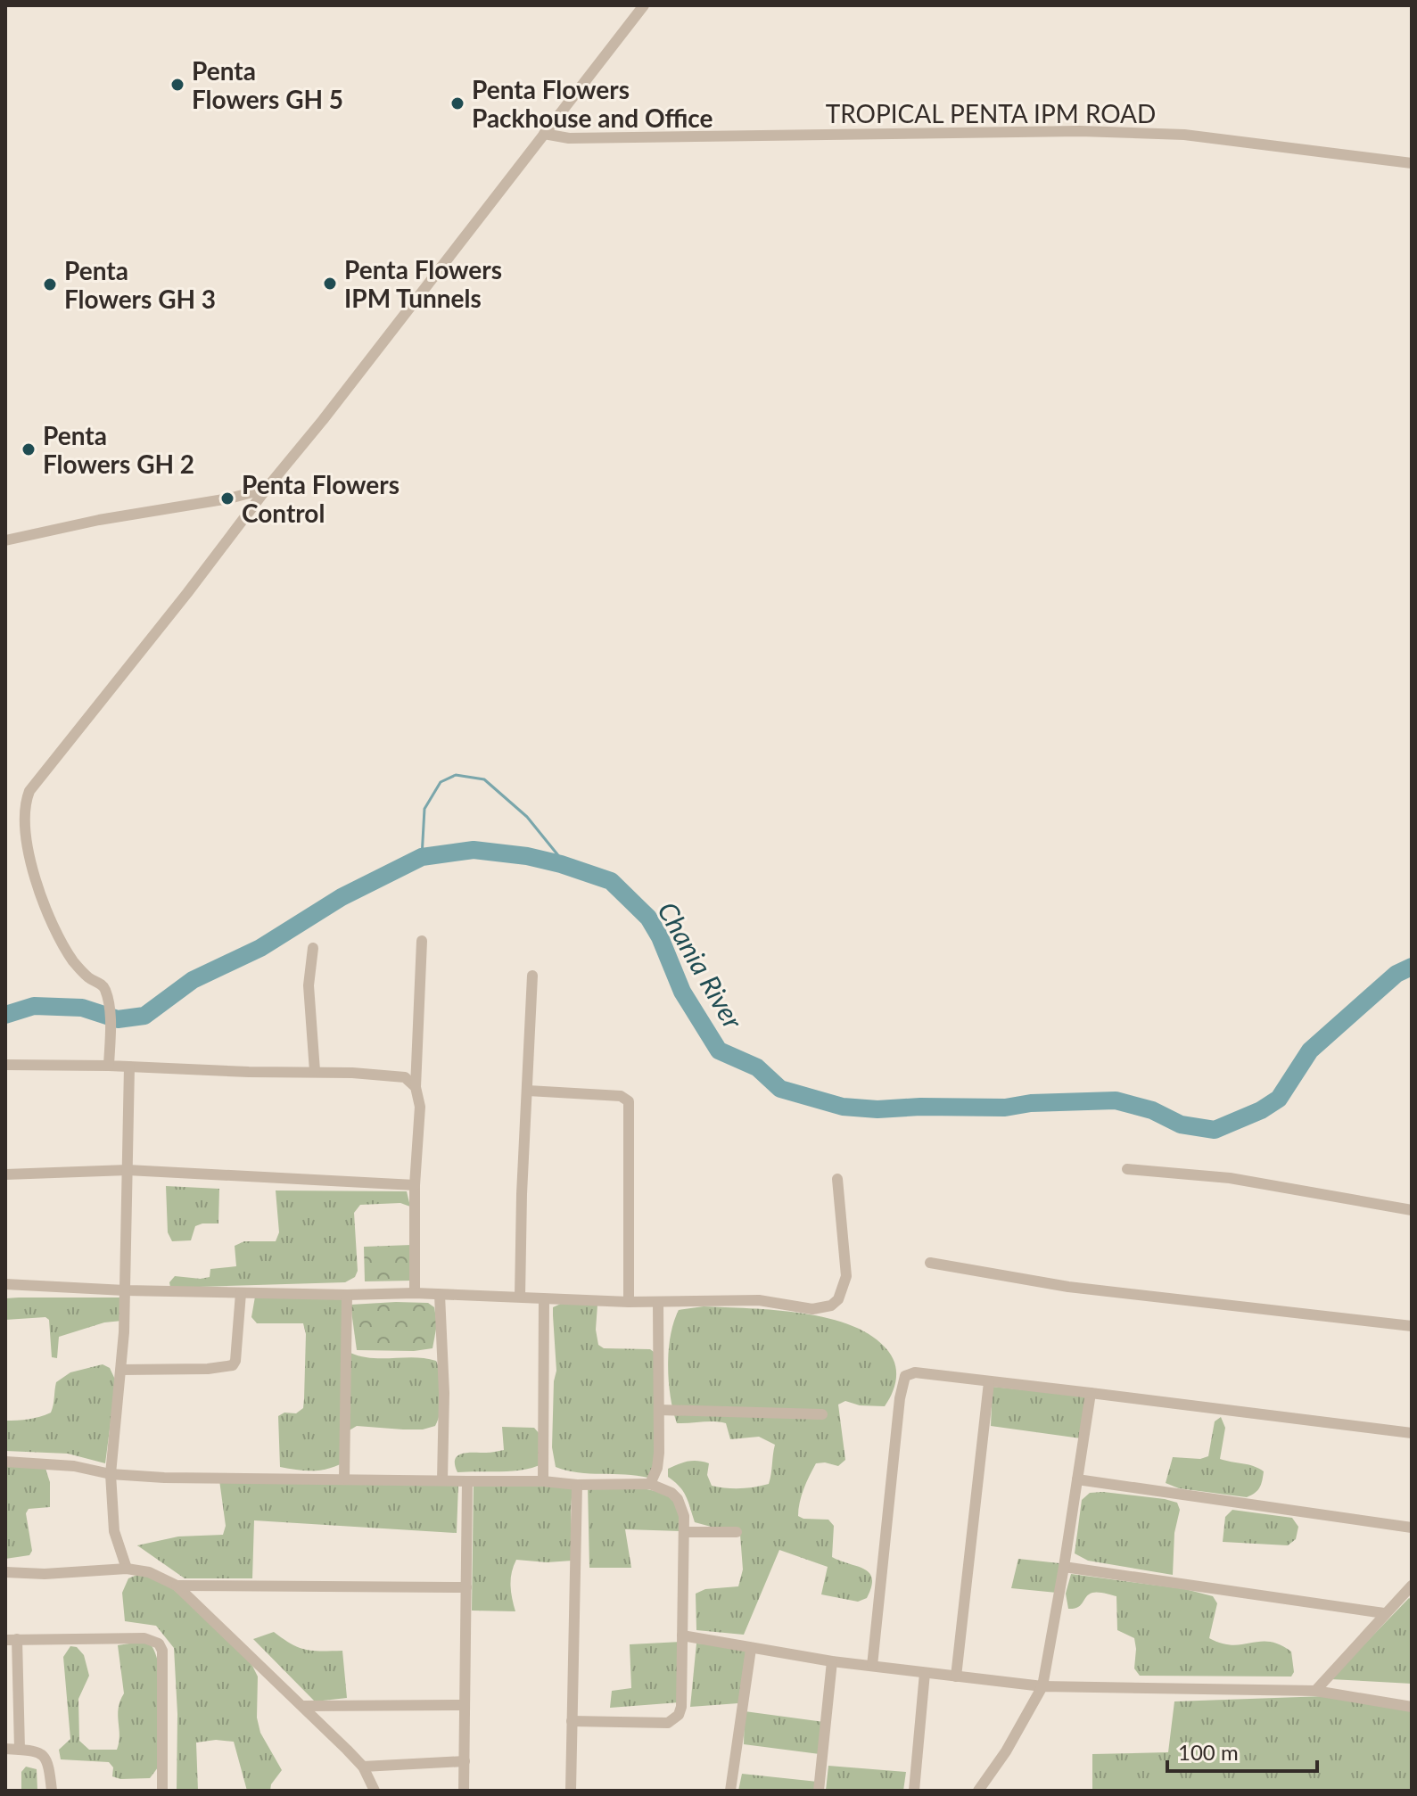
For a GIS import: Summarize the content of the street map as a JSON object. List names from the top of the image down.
{
  "streets": {
    "street": ["TROPICAL PENTA IPM ROAD"]
  },
  "water": ["Chania River"],
  "places": [
    "Penta Flowers GH 5",
    "Penta Flowers Packhouse and Office",
    "Penta Flowers IPM Tunnels",
    "Penta Flowers GH 3",
    "Penta Flowers GH 2",
    "Penta Flowers Control"
  ],
  "scale_bar": "100 m"
}
